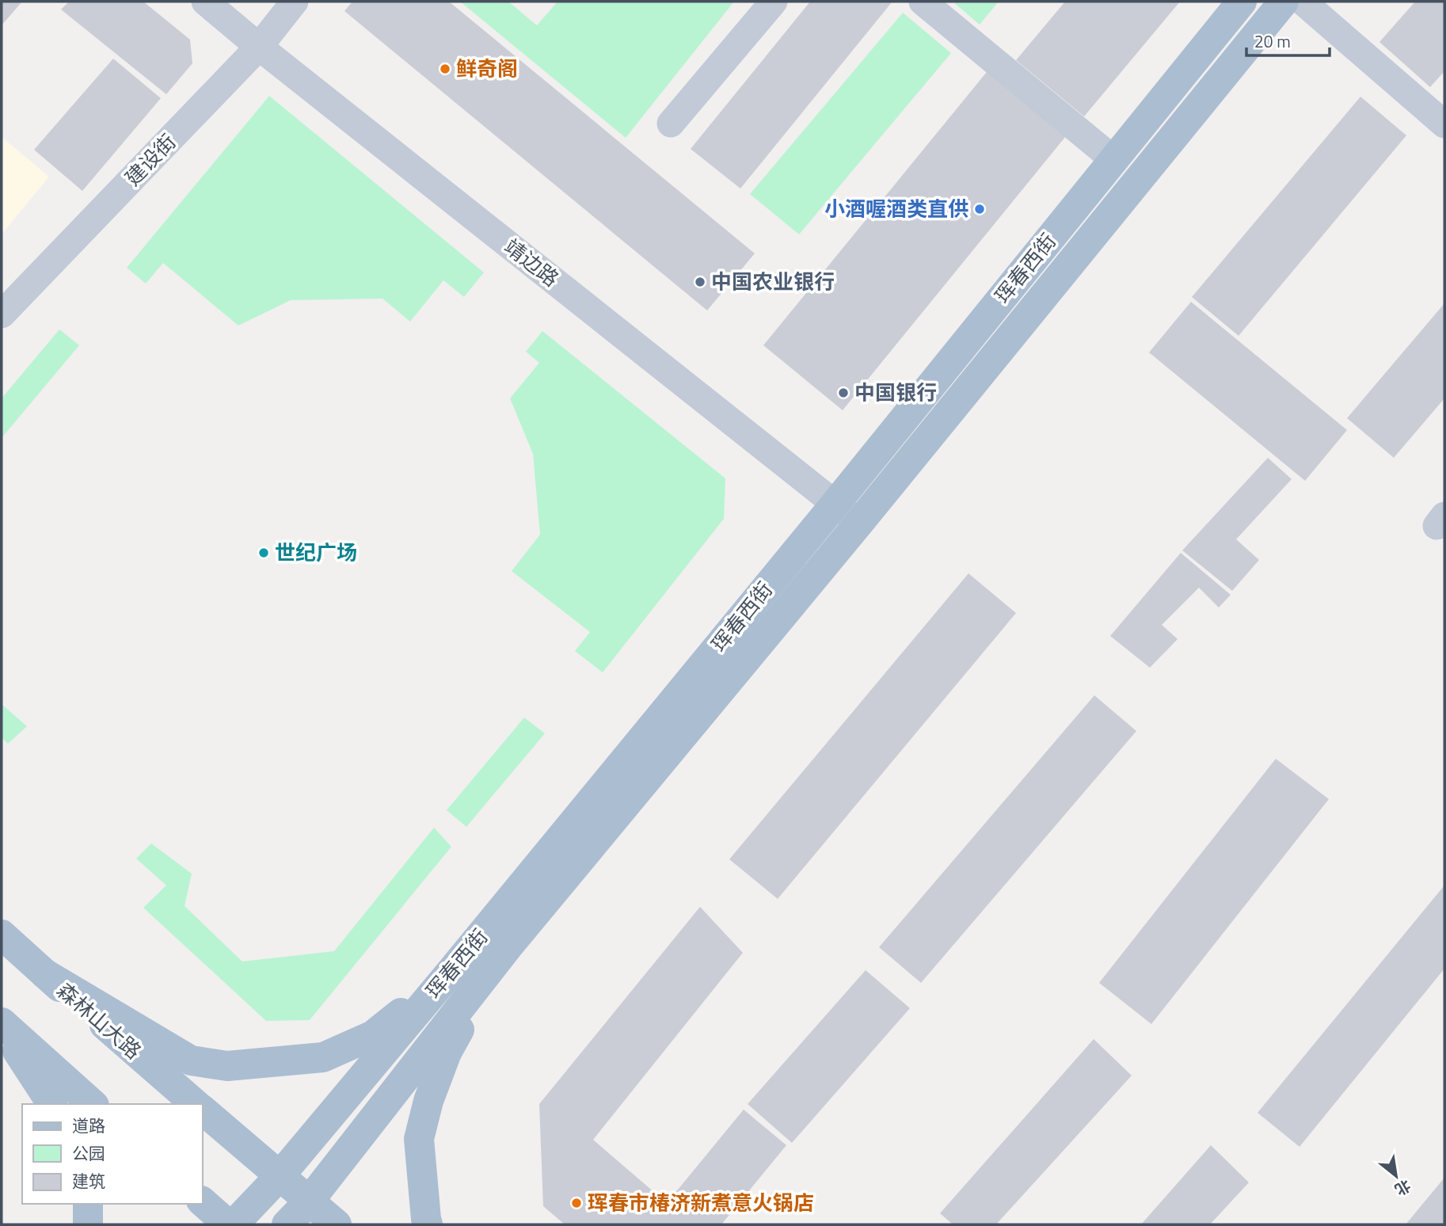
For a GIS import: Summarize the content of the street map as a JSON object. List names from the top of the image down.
{
  "streets": {
    "main road": ["珲春西街", "森林山大路"],
    "street": ["建设街", "靖边路"]
  },
  "crossings": [
    ["建设街", "靖边路"],
    ["靖边路", "珲春西街"]
  ],
  "places": [
    "鲜奇阁",
    "小酒喔酒类直供",
    "中国农业银行",
    "中国银行",
    "世纪广场",
    "珲春市椿济新煮意火锅店"
  ],
  "legend": ["道路", "公园", "建筑"],
  "scale_bar": "20 m",
  "north": "bottom right"
}
